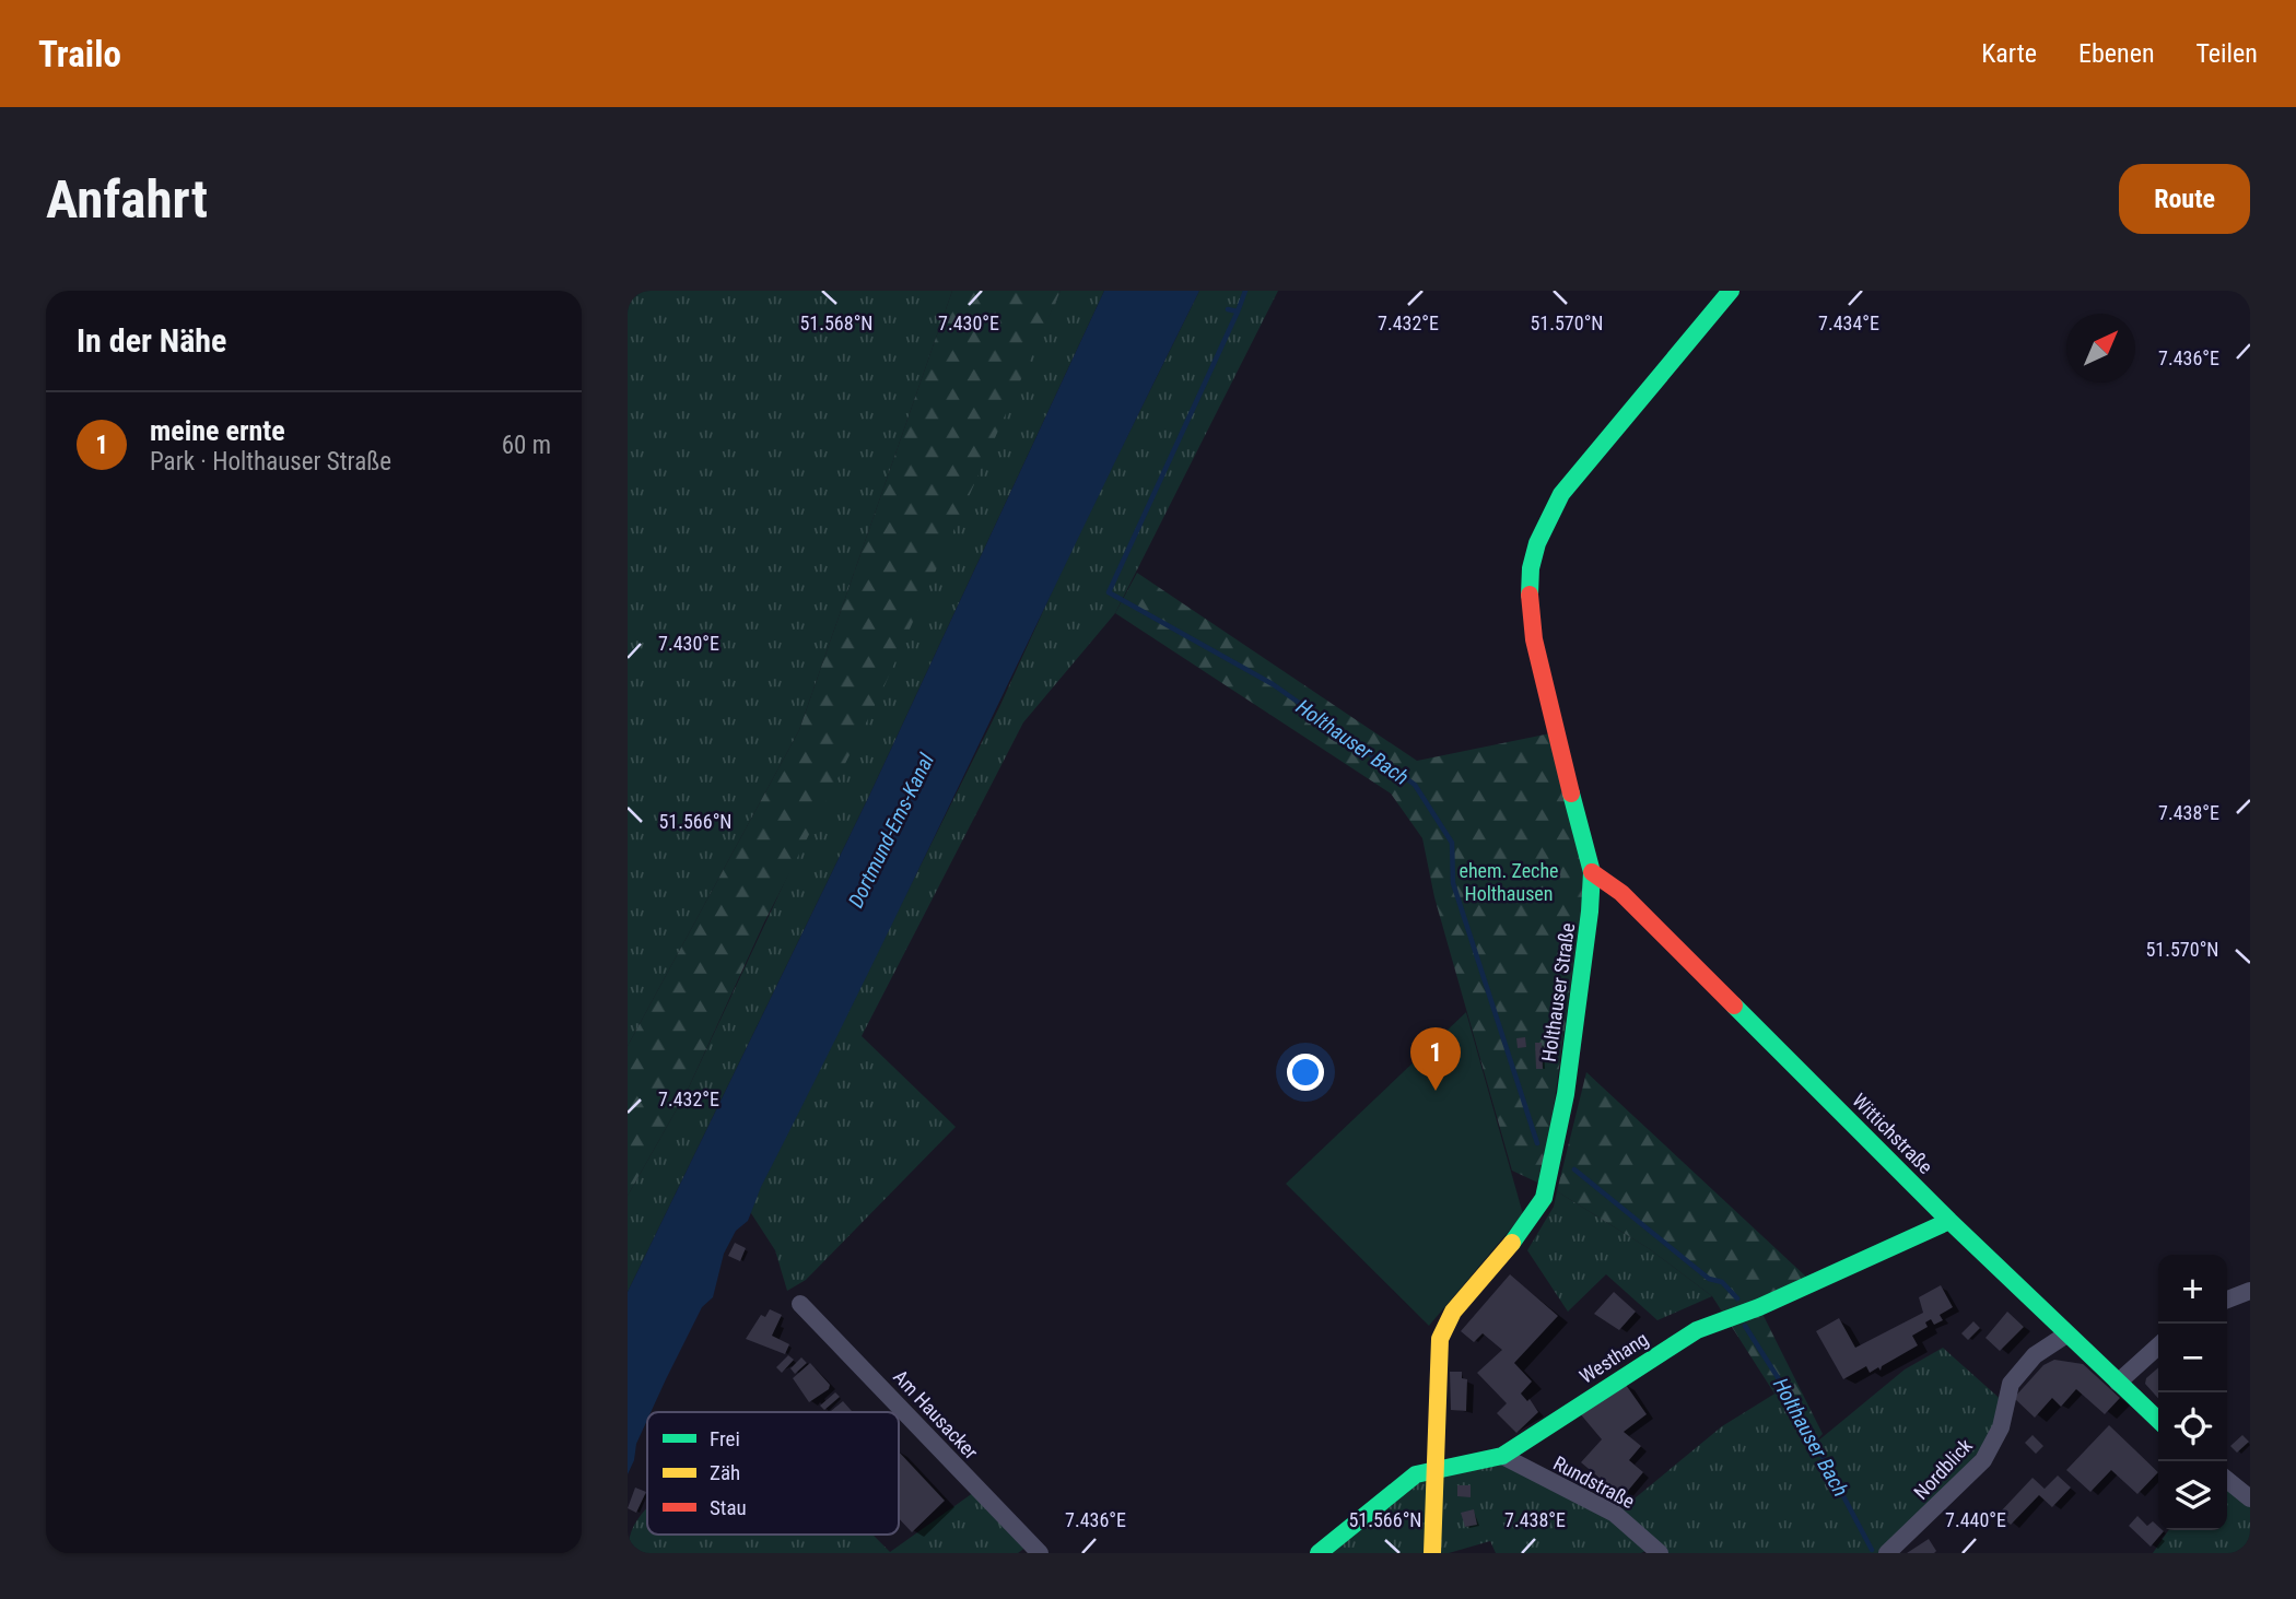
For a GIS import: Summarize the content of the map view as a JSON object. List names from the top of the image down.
{
  "streets": {
    "street": [
      "Holthauser Straße",
      "Wittichstraße",
      "Westhang",
      "Am Hausacker",
      "Nordblick",
      "Rundstraße"
    ]
  },
  "crossings": [
    ["Holthauser Straße", "Wittichstraße"],
    ["Holthauser Straße", "Westhang"],
    ["Wittichstraße", "Westhang"],
    ["Wittichstraße", "Nordblick"],
    ["Westhang", "Rundstraße"]
  ],
  "water": ["Holthauser Bach", "Dortmund-Ems-Kanal"],
  "parks": ["ehem. Zeche Holthausen"],
  "legend": ["Frei", "Zäh", "Stau"],
  "north": "top right",
  "page": {
    "header": "Trailo",
    "nav": ["Karte", "Ebenen", "Teilen"],
    "buttons": "Route",
    "title": "Anfahrt",
    "heading": "In der Nähe",
    "list": [
      {
        "mark": "1",
        "name": "meine ernte",
        "note": "Park · Holthauser Straße",
        "value": "60 m"
      }
    ],
    "pins": "1",
    "map_buttons": ["+", "−"]
  },
  "coordinates": [
    "51.568°N",
    "51.570°N",
    "7.430°E",
    "7.432°E",
    "7.434°E",
    "7.436°E",
    "7.438°E",
    "51.566°N",
    "7.440°E"
  ]
}
